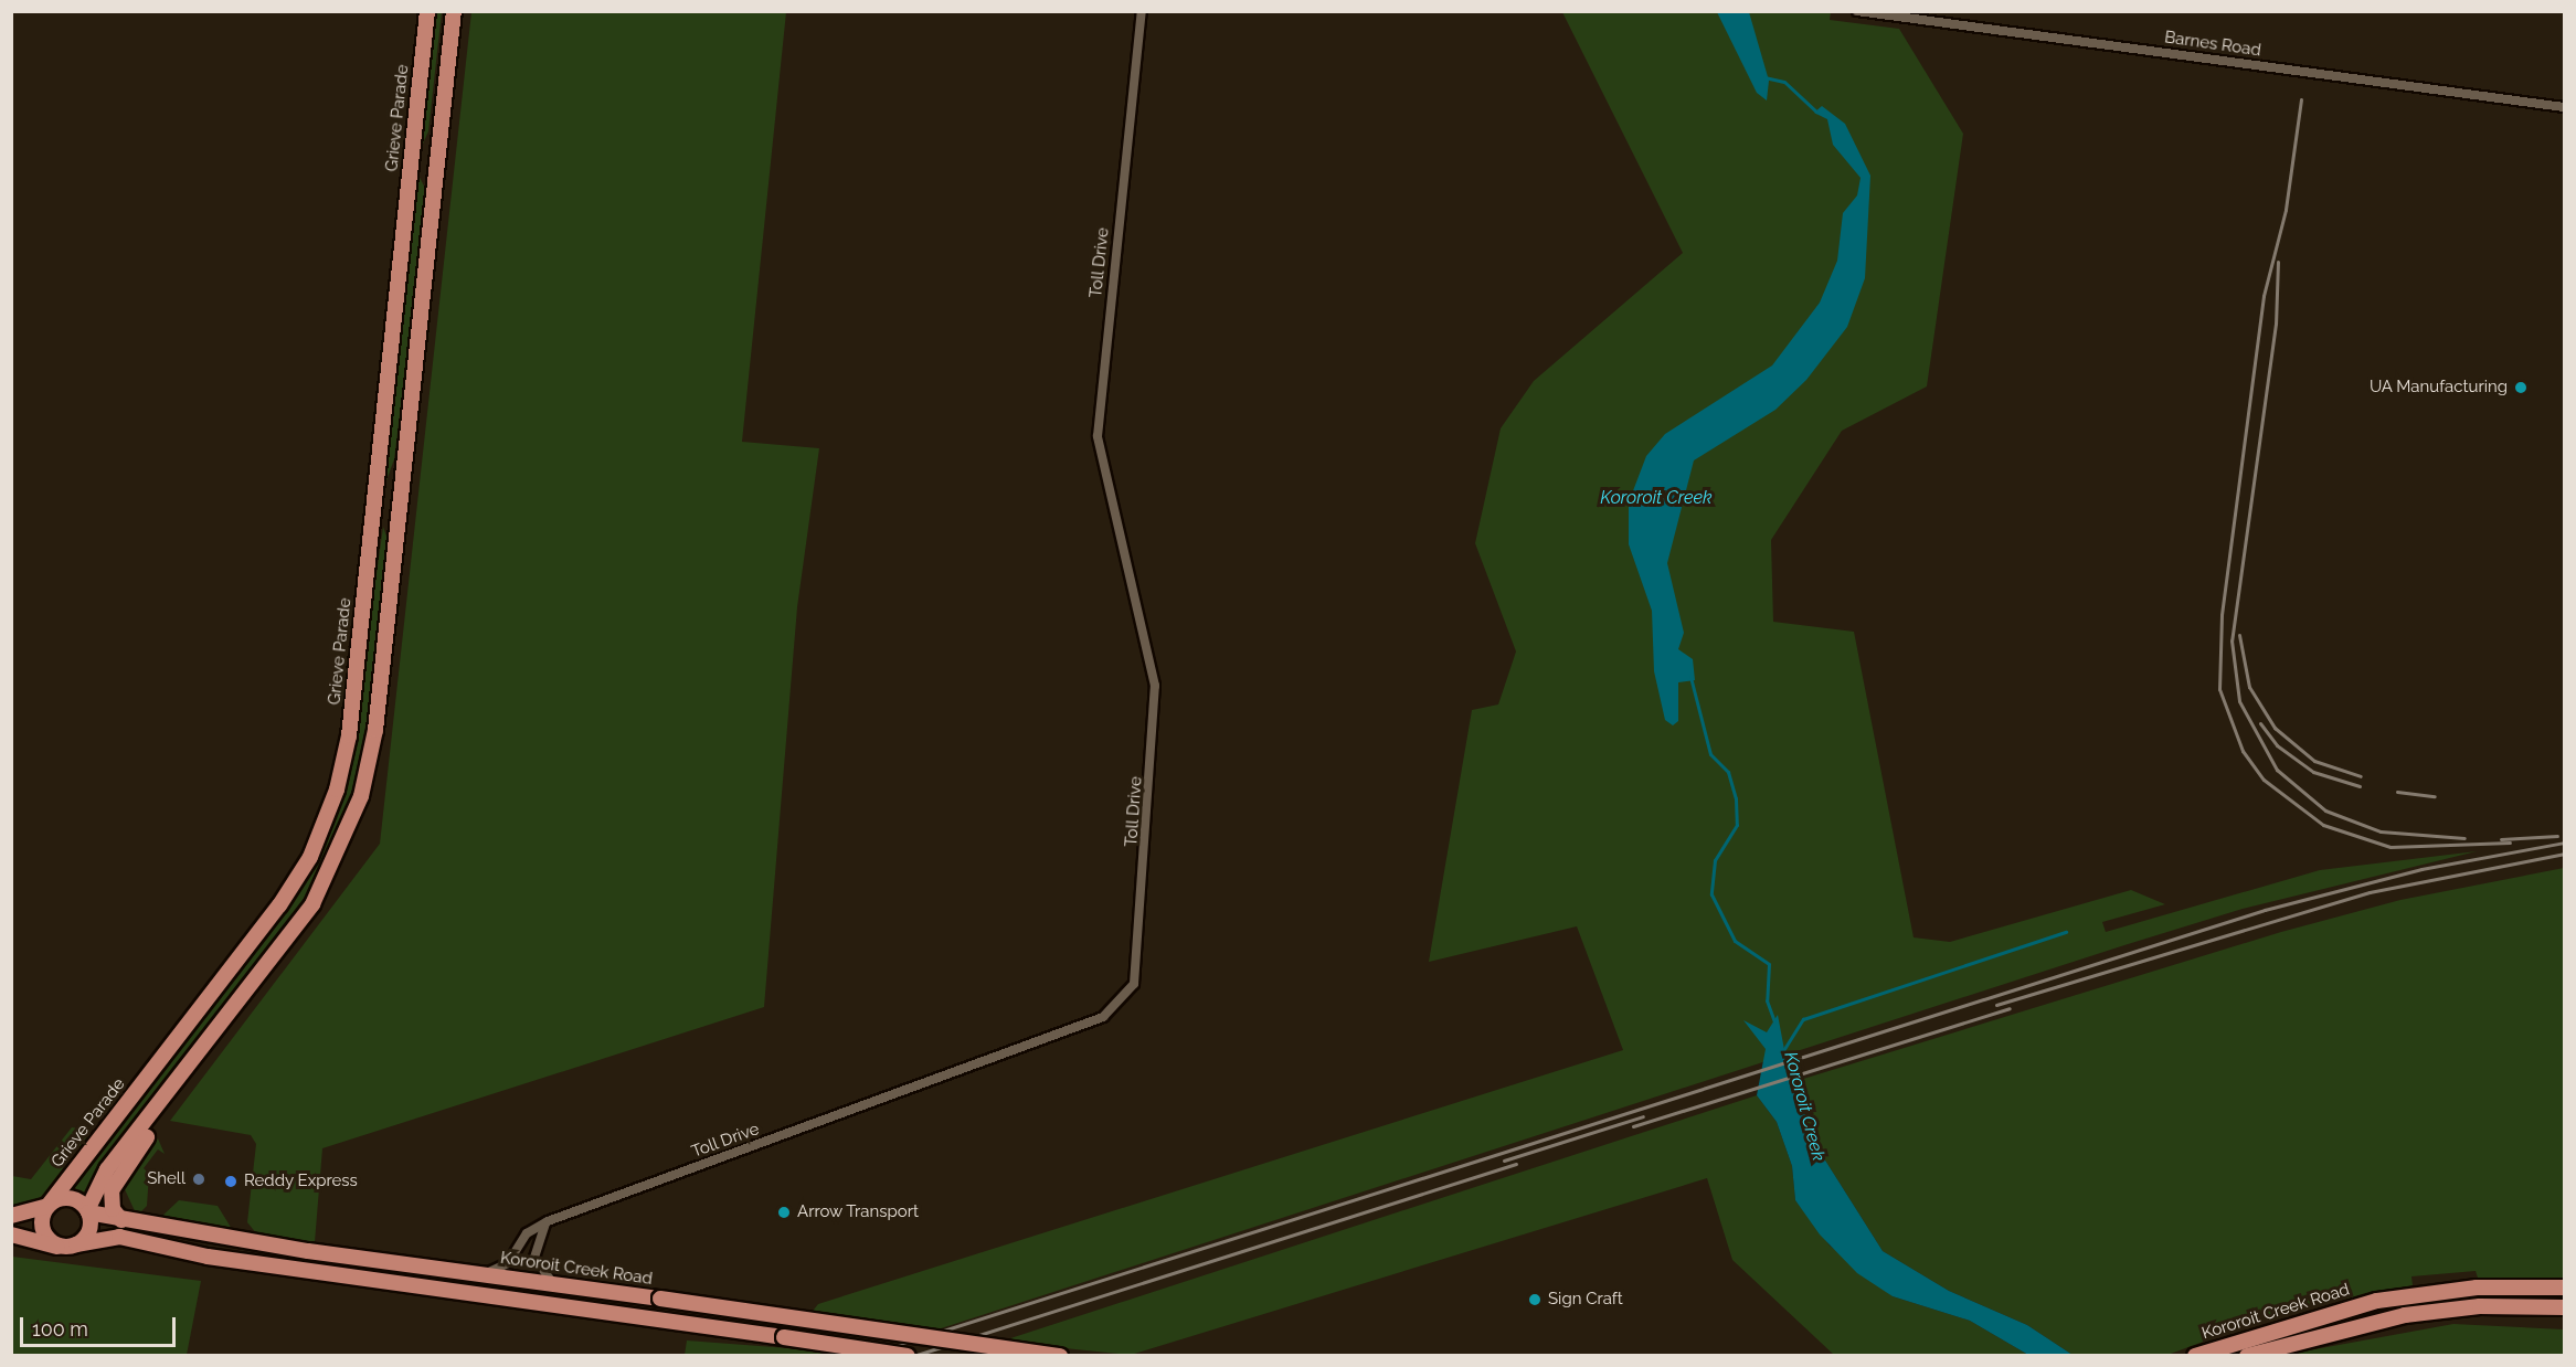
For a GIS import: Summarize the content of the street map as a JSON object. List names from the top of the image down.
{
  "streets": {
    "main road": ["Grieve Parade", "Kororoit Creek Road"],
    "street": ["Barnes Road", "Toll Drive"]
  },
  "crossings": [
    ["Grieve Parade", "Kororoit Creek Road"],
    ["Toll Drive", "Kororoit Creek Road"]
  ],
  "water": ["Kororoit Creek"],
  "places": [
    "UA Manufacturing",
    "Shell",
    "Reddy Express",
    "Arrow Transport",
    "Sign Craft"
  ],
  "scale_bar": "100 m"
}
